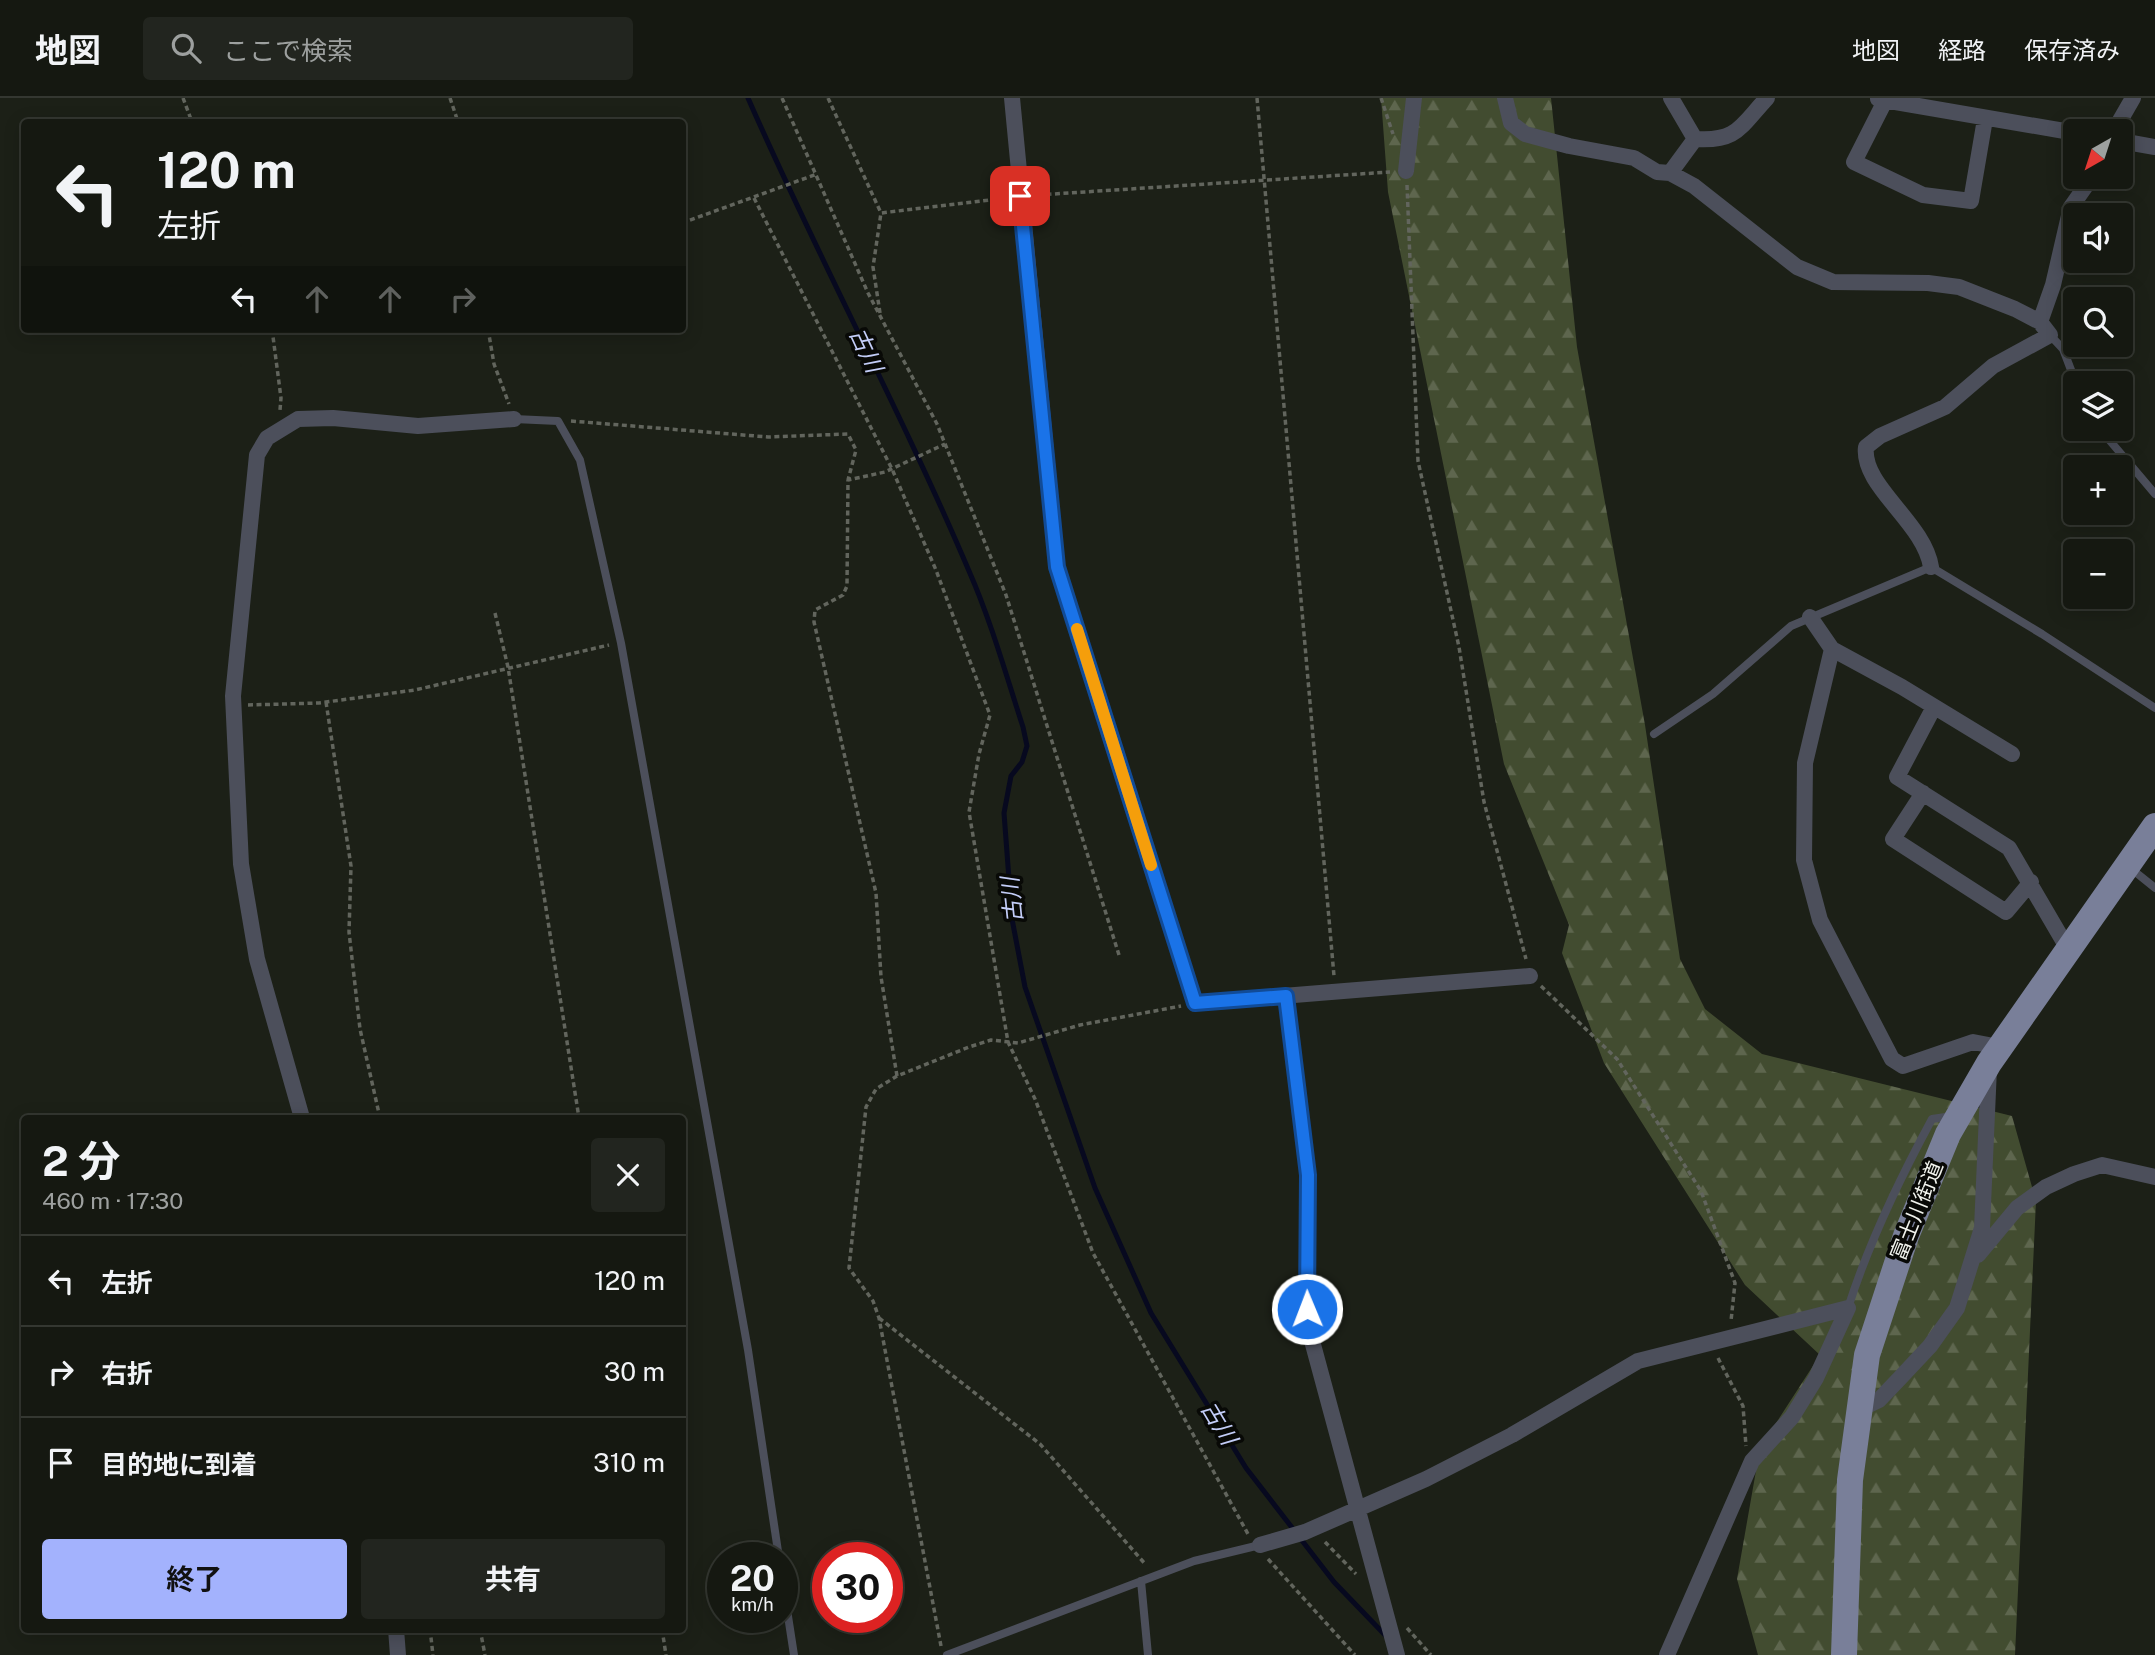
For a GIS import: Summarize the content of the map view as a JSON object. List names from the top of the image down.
{
  "streets": {
    "main road": ["富士川街道"]
  },
  "water": ["古川"],
  "north": "bottom left",
  "page": {
    "header": "地図",
    "search": "ここで検索",
    "nav": ["地図", "経路", "保存済み"],
    "map_buttons": ["+", "−"],
    "turn": ["120 m", "左折"],
    "heading": ["2 分", "460 m · 17:30"],
    "list": [
      {
        "name": "左折",
        "value": "120 m"
      },
      {
        "name": "右折",
        "value": "30 m"
      },
      {
        "name": "目的地に到着",
        "value": "310 m"
      }
    ],
    "buttons": ["終了", "共有"],
    "speed": "20 km/h",
    "limit": "30"
  }
}
